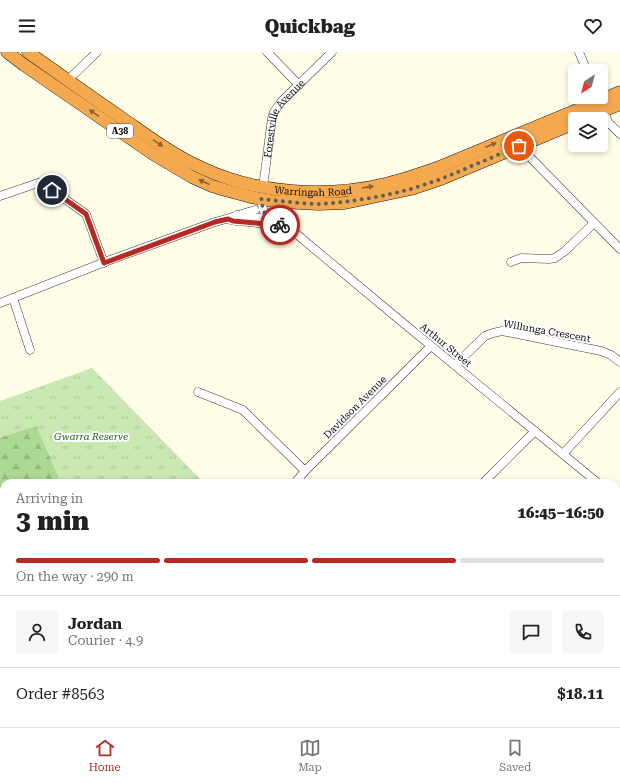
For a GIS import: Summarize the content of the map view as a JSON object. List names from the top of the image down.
{
  "streets": {
    "highway": ["A38", "Warringah Road"],
    "street": [
      "Forestville Avenue",
      "Willunga Crescent",
      "Arthur Street",
      "Davidson Avenue"
    ]
  },
  "crossings": [
    ["Forestville Avenue", "Warringah Road"],
    ["Willunga Crescent", "Arthur Street"],
    ["Arthur Street", "Davidson Avenue"]
  ],
  "parks": ["Gwarra Reserve"],
  "north": "bottom left",
  "page": {
    "header": "Quickbag",
    "heading": ["3 min", "Arriving in", "16:45–16:50"],
    "panel": [
      "Jordan",
      "Courier · 4.9",
      "Order #8563",
      "$18.11"
    ],
    "bar": "On the way · 290 m",
    "tabs": ["Home", "Map", "Saved"]
  }
}
